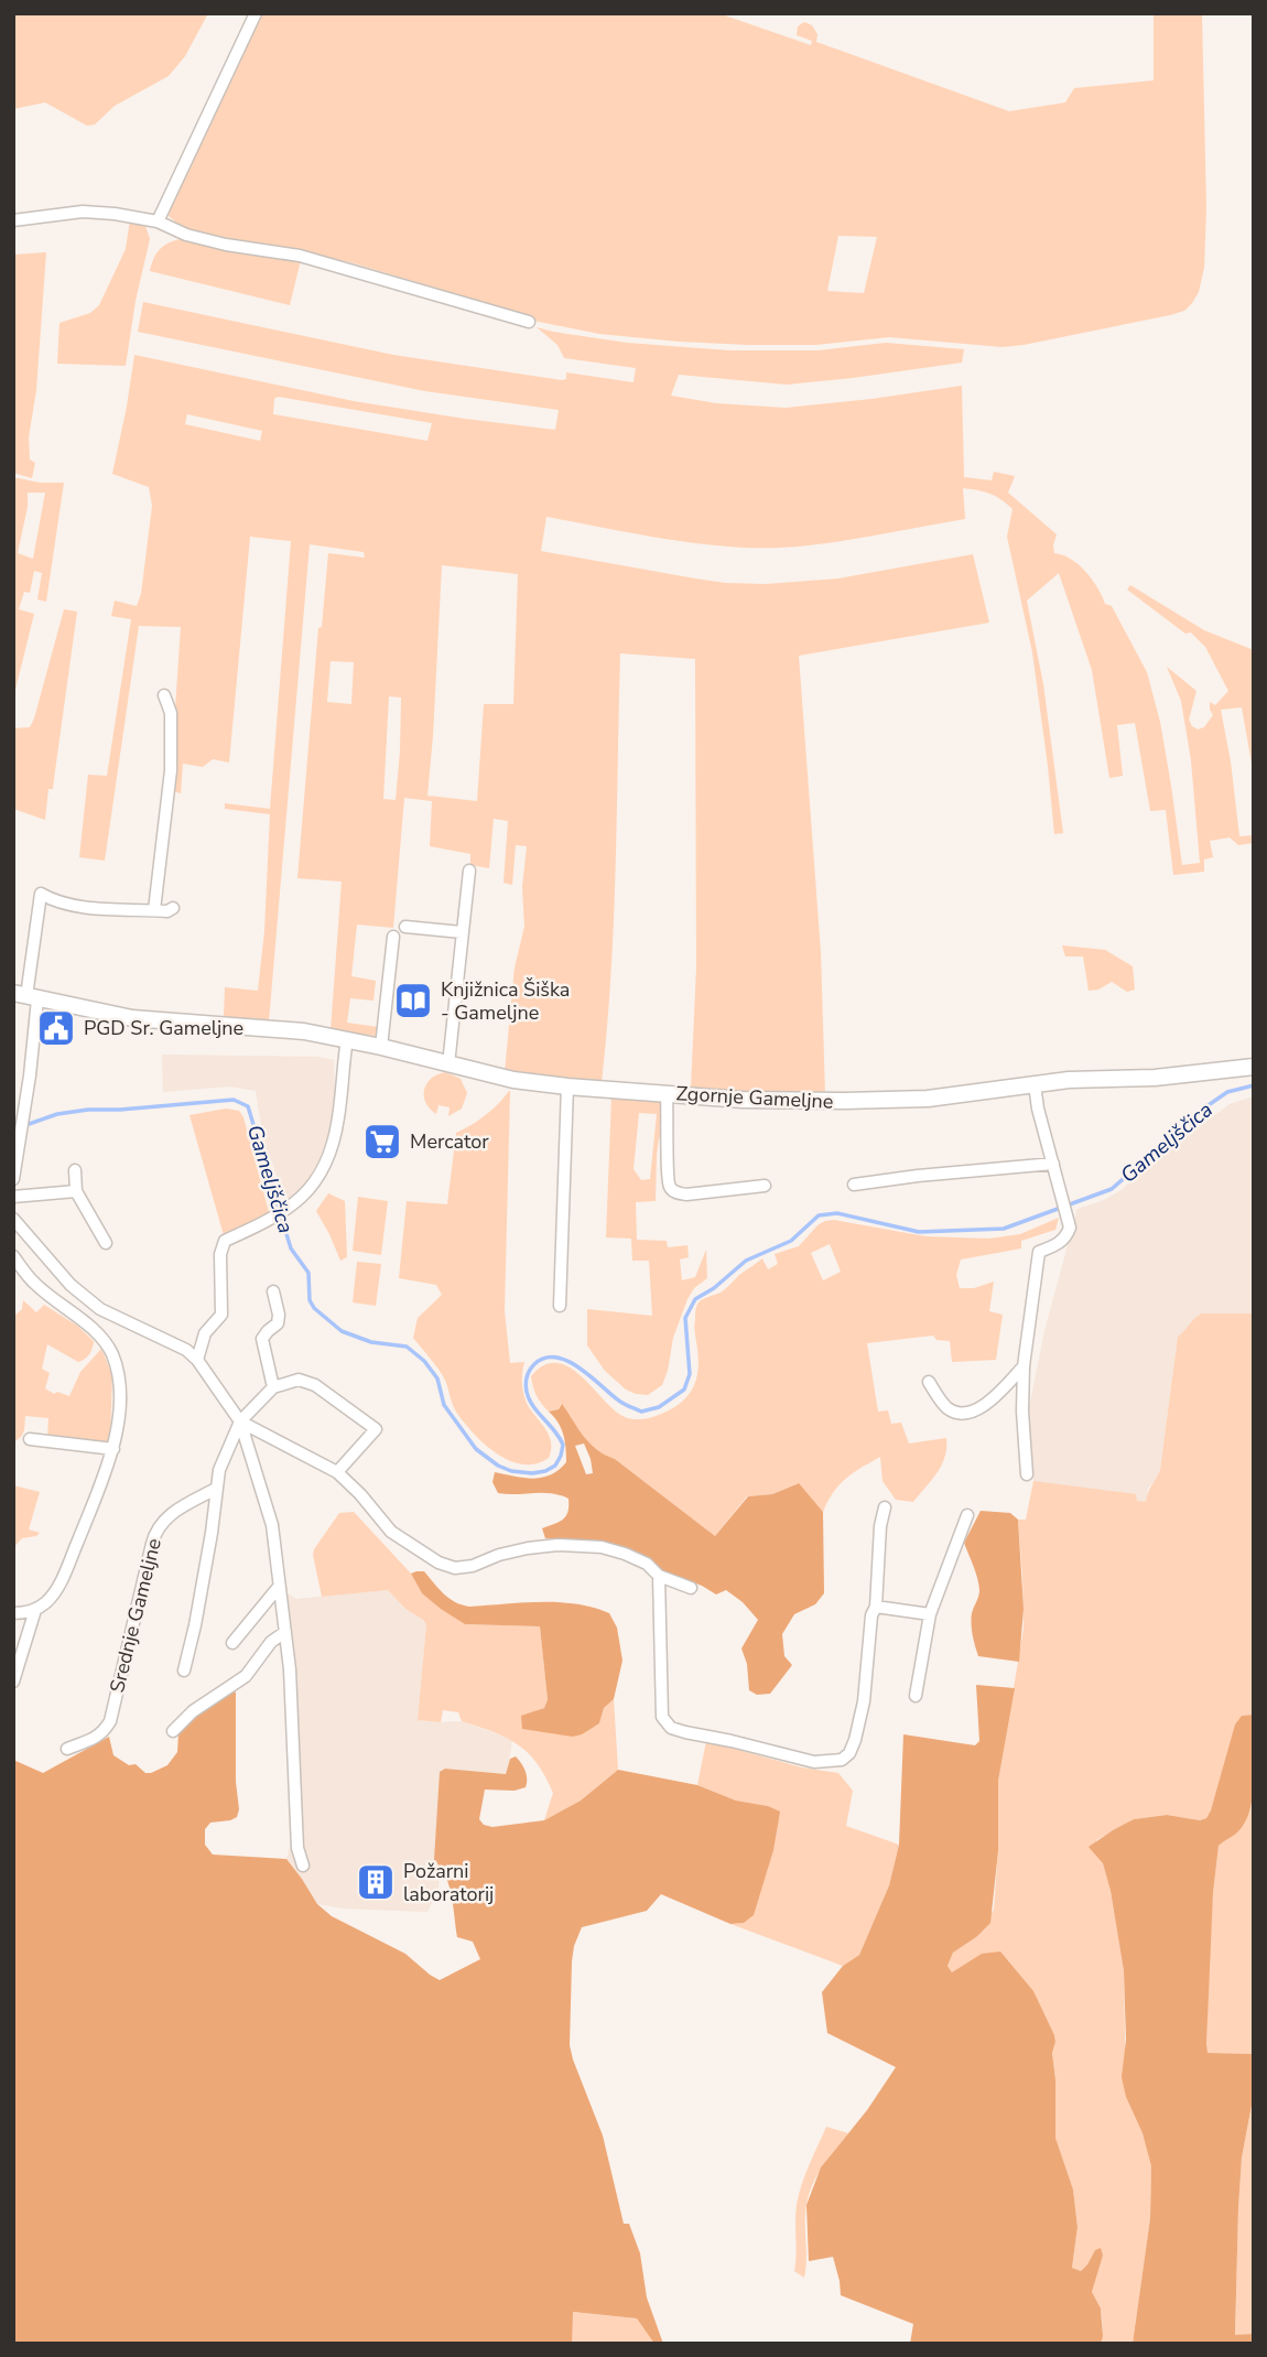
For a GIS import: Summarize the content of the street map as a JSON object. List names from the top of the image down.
{
  "streets": {
    "street": ["Zgornje Gameljne", "Srednje Gameljne"]
  },
  "water": ["Gameljščica"],
  "places": {
    "library": ["Knjižnica Šiška - Gameljne"],
    "public building": ["PGD Sr. Gameljne"],
    "supermarket": ["Mercator"],
    "building": ["Požarni laboratorij"]
  }
}
